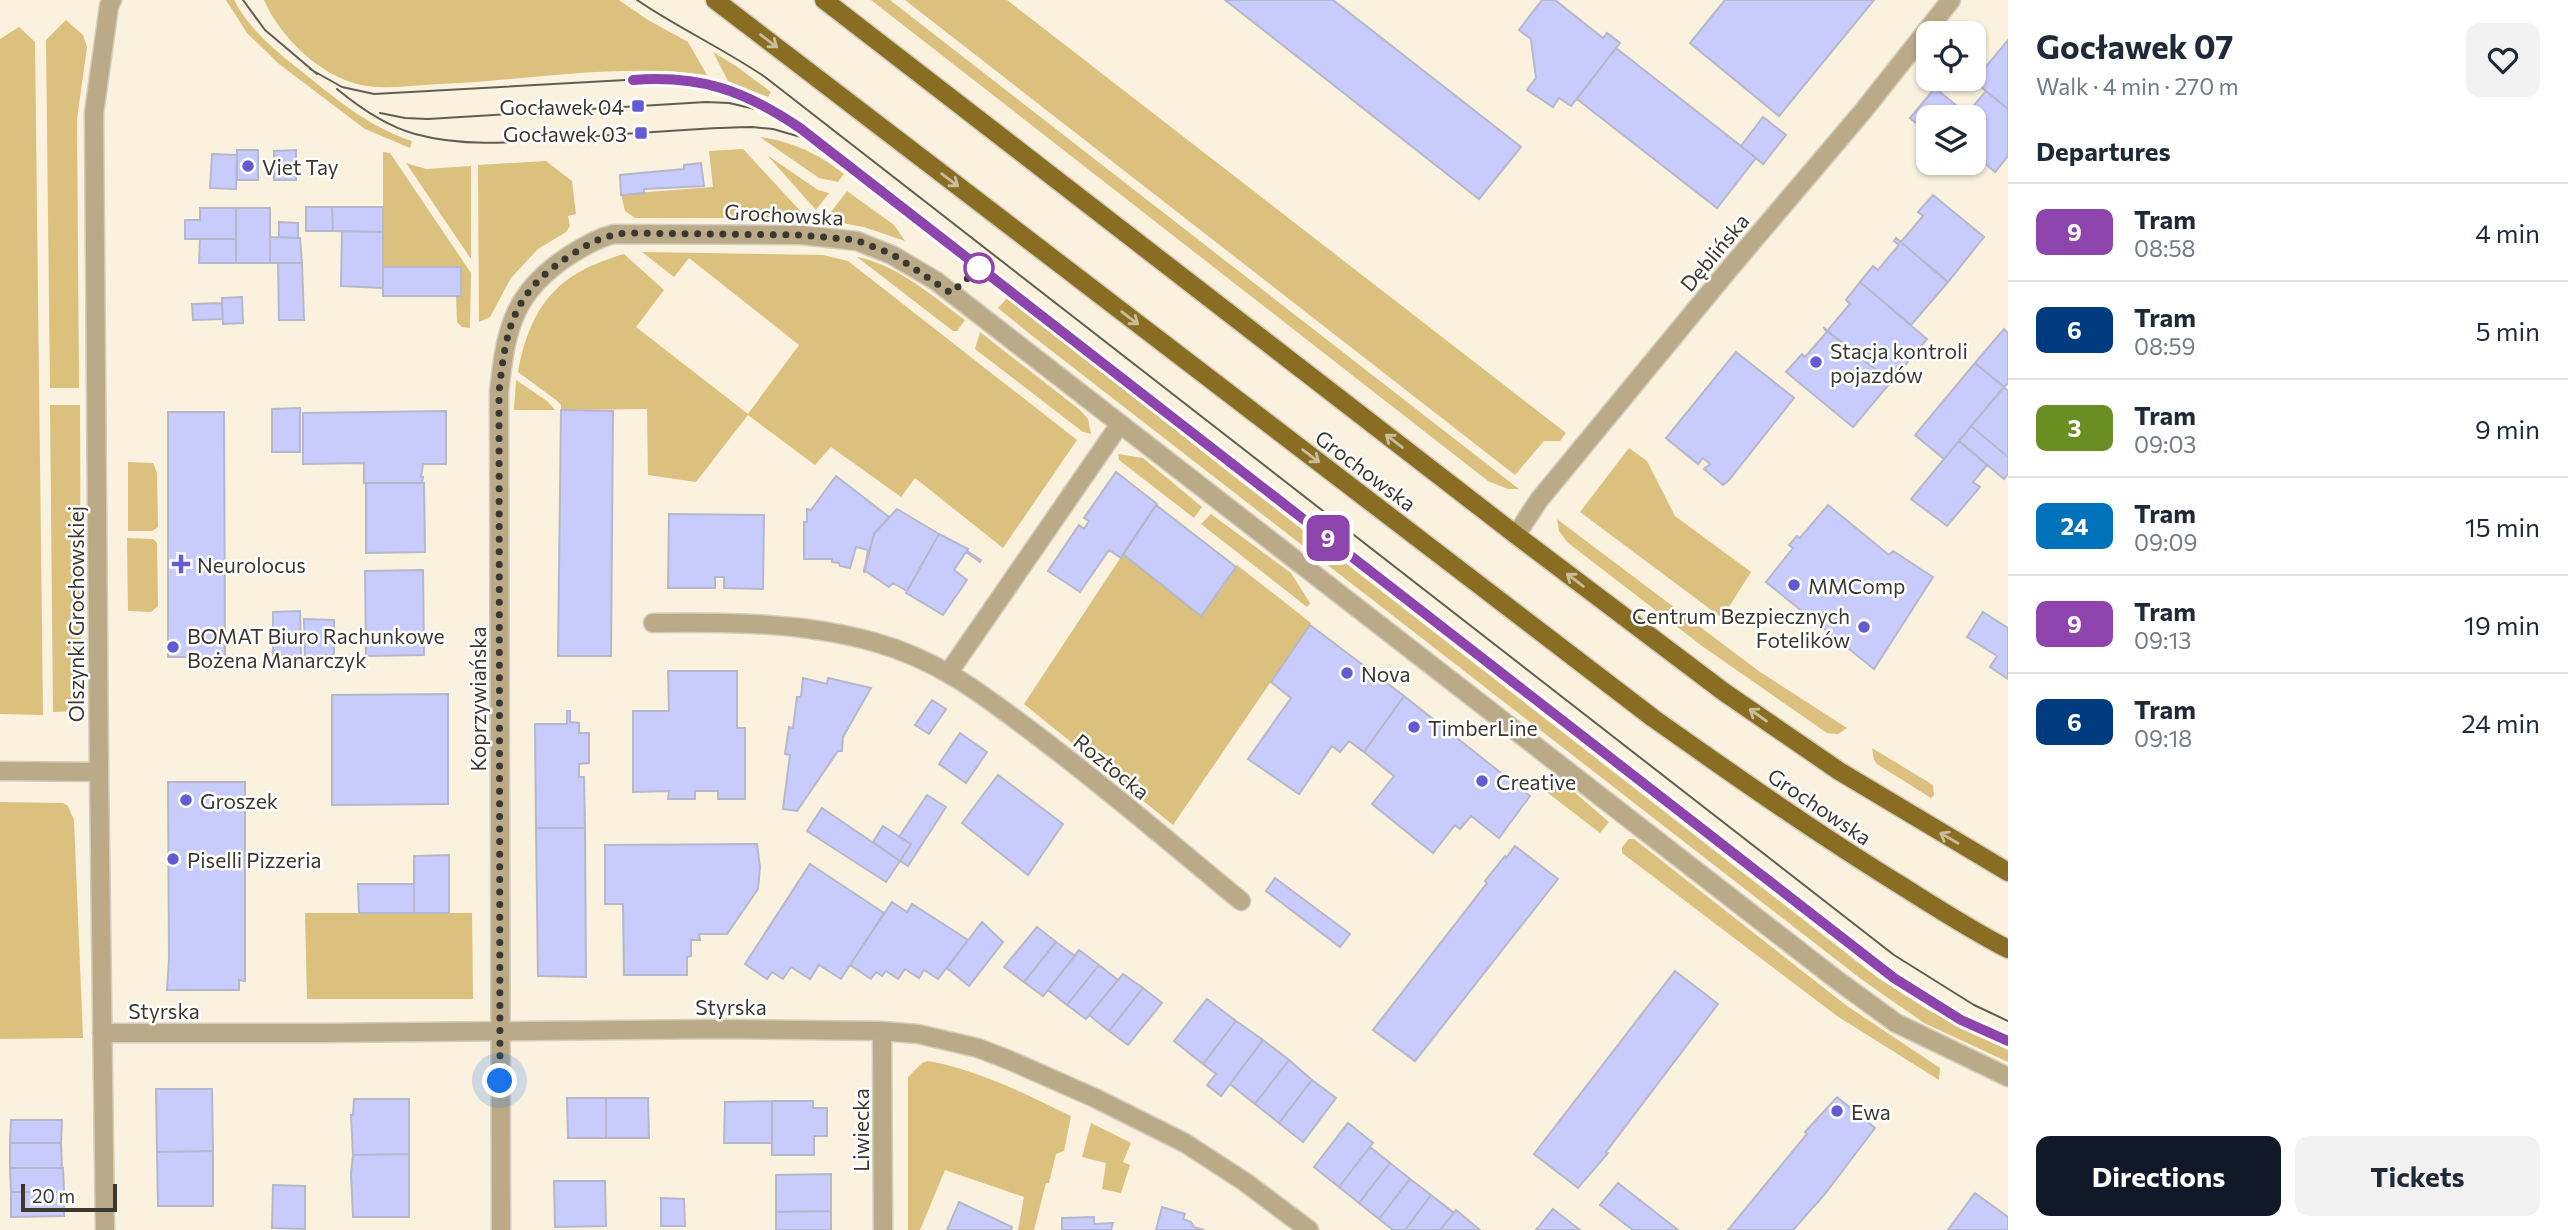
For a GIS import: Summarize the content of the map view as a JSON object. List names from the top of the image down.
{
  "streets": {
    "main road": ["Grochowska"],
    "street": [
      "Dęblińska",
      "Olszynki Grochowskiej",
      "Koprzywiańska",
      "Roztocka",
      "Styrska",
      "Liwiecka"
    ]
  },
  "crossings": [
    ["Grochowska", "Dęblińska"],
    ["Grochowska", "Koprzywiańska"],
    ["Olszynki Grochowskiej", "Styrska"],
    ["Koprzywiańska", "Styrska"],
    ["Styrska", "Liwiecka"]
  ],
  "places": {
    "transit": ["Gocławek 04", "Gocławek 03"],
    "other": [
      "Viet Tay",
      "Stacja kontroli pojazdów",
      "MMComp",
      "Centrum Bezpiecznych Fotelików",
      "BOMAT Biuro Rachunkowe Bożena Manarczyk",
      "Nova",
      "TimberLine",
      "Creative",
      "Groszek",
      "Piselli Pizzeria",
      "Ewa"
    ],
    "health": ["Neurolocus"]
  },
  "lines": ["tram line 9"],
  "scale_bar": "20 m",
  "page": {
    "on_map": "9",
    "heading": [
      ["Gocławek 07", "Walk · 4 min · 270 m"],
      "Departures"
    ],
    "list": [
      {
        "mark": "9",
        "name": "Tram",
        "note": "08:58",
        "value": "4 min"
      },
      {
        "mark": "6",
        "name": "Tram",
        "note": "08:59",
        "value": "5 min"
      },
      {
        "mark": "3",
        "name": "Tram",
        "note": "09:03",
        "value": "9 min"
      },
      {
        "mark": "24",
        "name": "Tram",
        "note": "09:09",
        "value": "15 min"
      },
      {
        "mark": "9",
        "name": "Tram",
        "note": "09:13",
        "value": "19 min"
      },
      {
        "mark": "6",
        "name": "Tram",
        "note": "09:18",
        "value": "24 min"
      }
    ],
    "buttons": ["Directions", "Tickets"],
    "scale": "20 m"
  }
}
